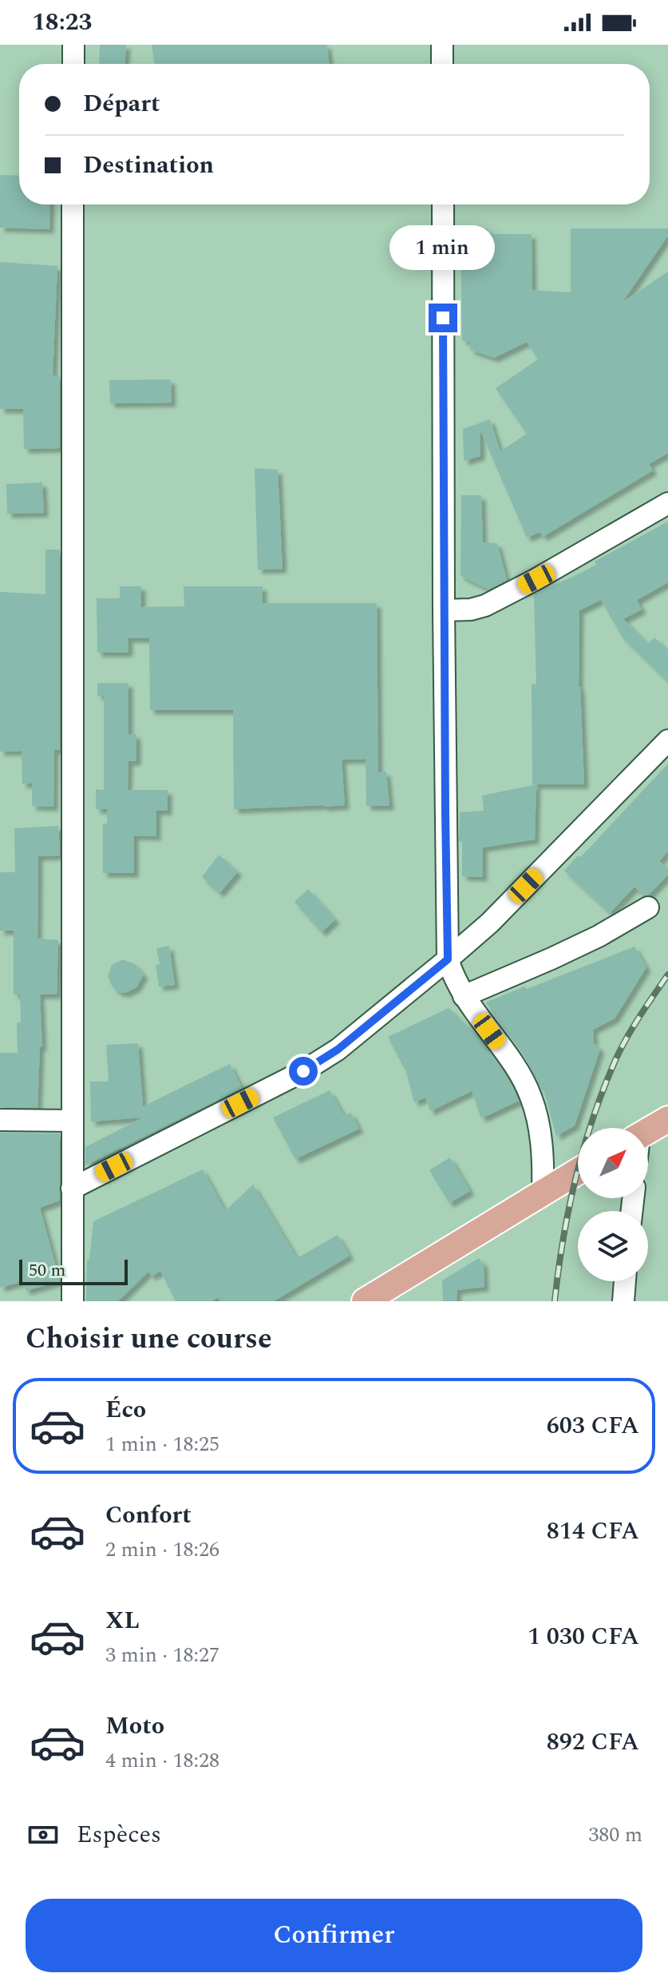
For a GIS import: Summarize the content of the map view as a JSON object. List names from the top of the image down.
{
  "scale_bar": "50 m",
  "north": "top right",
  "page": {
    "status": "18:23",
    "banner": ["Départ", "Destination"],
    "bubble": "1 min",
    "scale": "50 m",
    "heading": "Choisir une course",
    "list": [
      {
        "name": "Éco",
        "note": "1 min · 18:25",
        "value": "603 CFA"
      },
      {
        "name": "Confort",
        "note": "2 min · 18:26",
        "value": "814 CFA"
      },
      {
        "name": "XL",
        "note": "3 min · 18:27",
        "value": "1 030 CFA"
      },
      {
        "name": "Moto",
        "note": "4 min · 18:28",
        "value": "892 CFA"
      }
    ],
    "pay": ["Espèces", "380 m"],
    "buttons": "Confirmer"
  }
}
